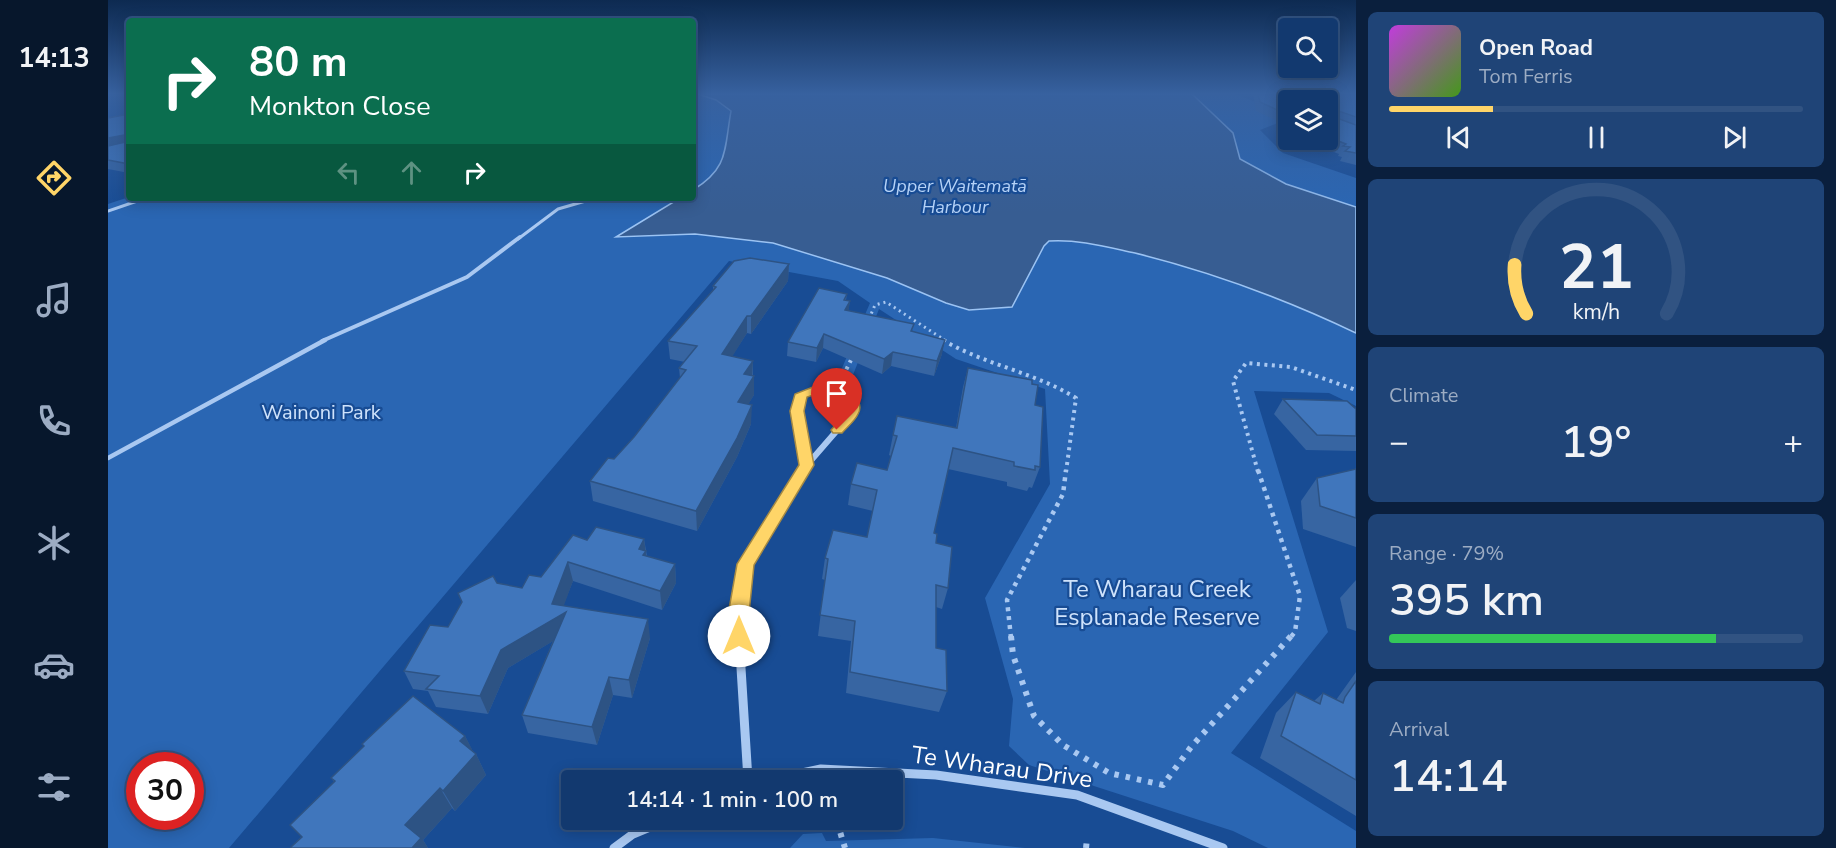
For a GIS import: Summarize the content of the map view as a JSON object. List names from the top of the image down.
{
  "streets": {
    "street": ["Te Wharau Drive"]
  },
  "water": ["Upper Waitematā Harbour"],
  "parks": ["Wainoni Park", "Te Wharau Creek Esplanade Reserve"],
  "page": {
    "tabs": "14:13",
    "turn": ["80 m", "Monkton Close"],
    "song": ["Open Road", "Tom Ferris"],
    "tile": [
      "Climate",
      ["Range · 79%", "395 km"],
      ["Arrival", "14:14"]
    ],
    "heat": ["−", "19°", "+"],
    "limit": "30",
    "trip": "14:14 · 1 min · 100 m",
    "gauge": ["21", "km/h"]
  }
}
